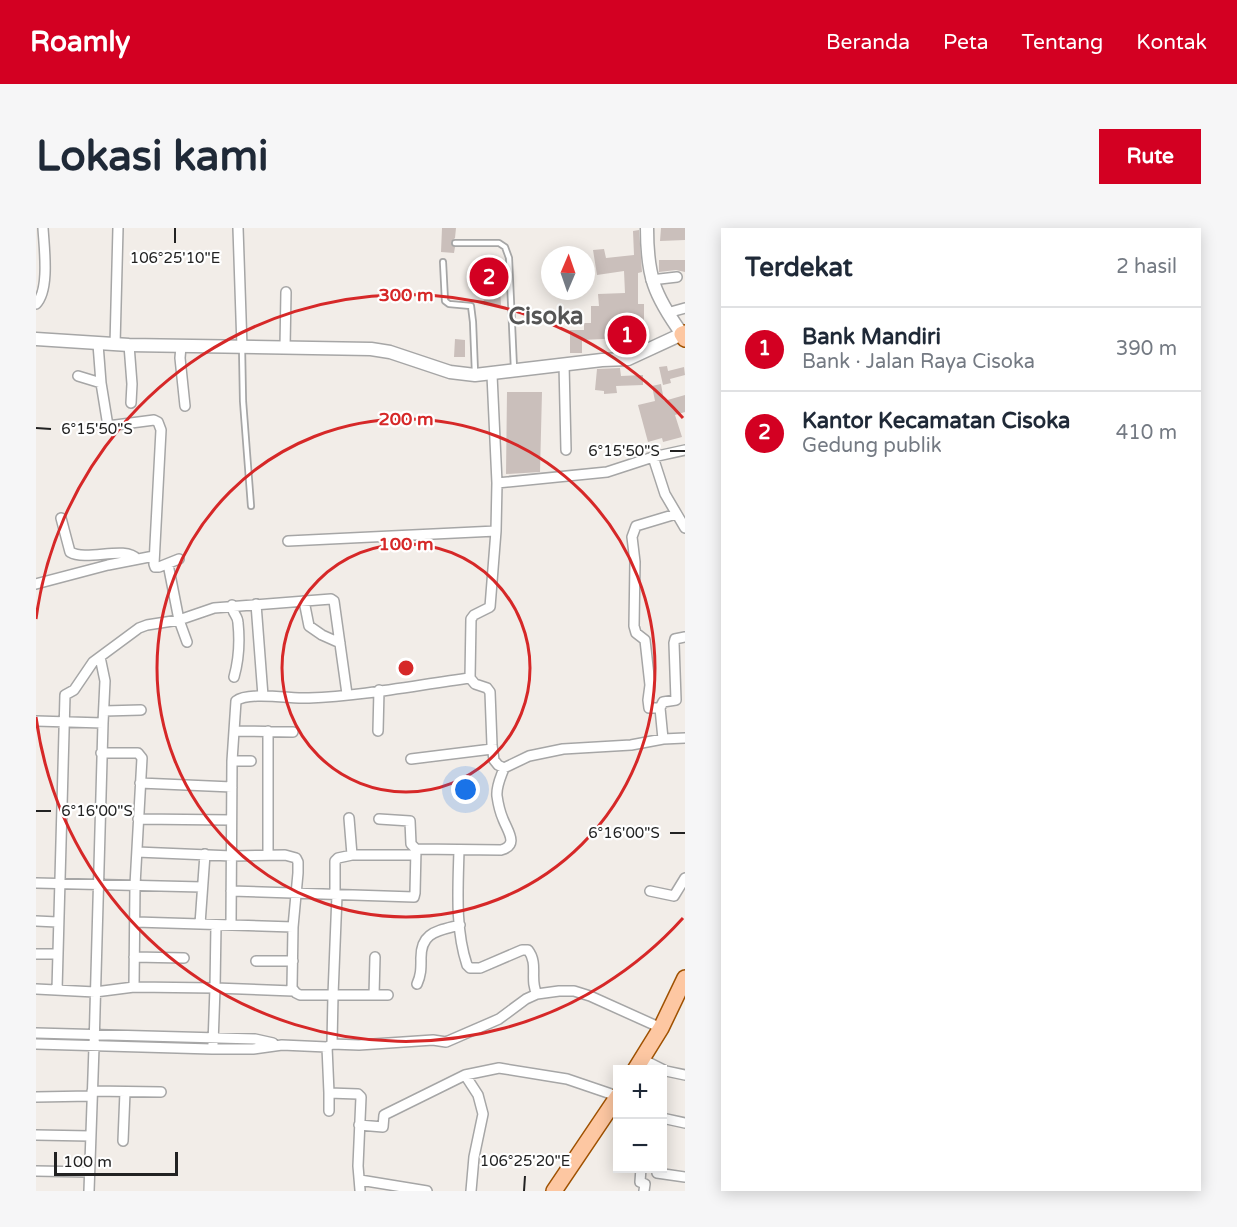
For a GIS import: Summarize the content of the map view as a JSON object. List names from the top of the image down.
{
  "districts": ["Cisoka"],
  "scale_bar": "100 m",
  "north": "top",
  "page": {
    "header": "Roamly",
    "nav": [
      "Beranda",
      "Peta",
      "Tentang",
      "Kontak"
    ],
    "buttons": "Rute",
    "title": "Lokasi kami",
    "heading": ["Terdekat", "2 hasil"],
    "pins": ["2", "1"],
    "list": [
      {
        "mark": "1",
        "name": "Bank Mandiri",
        "note": "Bank · Jalan Raya Cisoka",
        "value": "390 m"
      },
      {
        "mark": "2",
        "name": "Kantor Kecamatan Cisoka",
        "note": "Gedung publik",
        "value": "410 m"
      }
    ],
    "map_buttons": ["+", "−"],
    "scale": "100 m"
  },
  "coordinates": [
    "106°25'10\"E",
    "6°15'50\"S",
    "6°16'00\"S",
    "106°25'20\"E"
  ],
  "rings": ["300 m", "200 m", "100 m"]
}
